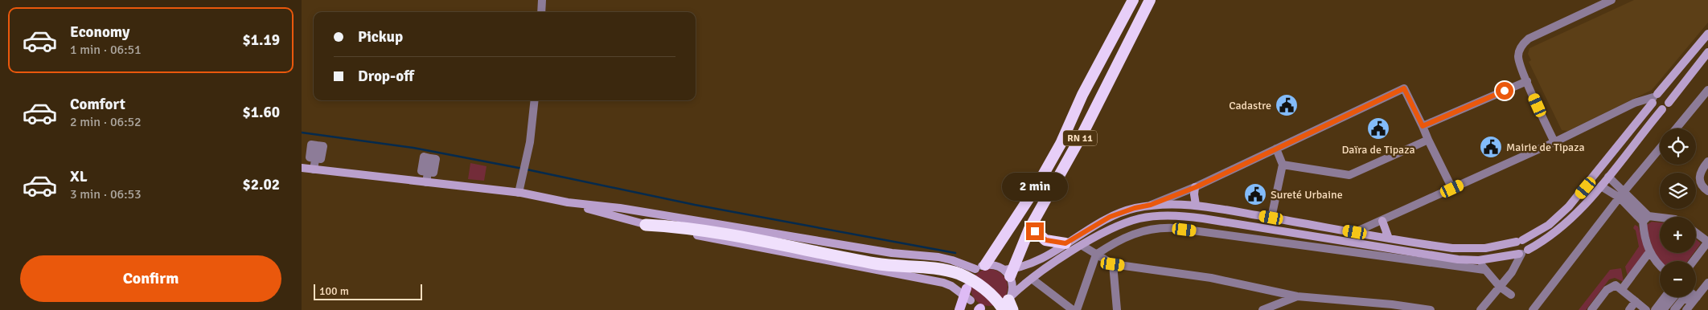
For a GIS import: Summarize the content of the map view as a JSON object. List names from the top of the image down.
{
  "streets": {
    "highway": ["RN 11"]
  },
  "places": {
    "public building": [
      "Cadastre",
      "Daïra de Tipaza",
      "Mairie de Tipaza",
      "Sureté Urbaine"
    ]
  },
  "scale_bar": "100 m",
  "page": {
    "list": [
      {
        "name": "Economy",
        "note": "1 min · 06:51",
        "value": "$1.19"
      },
      {
        "name": "Comfort",
        "note": "2 min · 06:52",
        "value": "$1.60"
      },
      {
        "name": "XL",
        "note": "3 min · 06:53",
        "value": "$2.02"
      }
    ],
    "banner": ["Pickup", "Drop-off"],
    "map_buttons": ["+", "−"],
    "bubble": "2 min",
    "buttons": "Confirm",
    "scale": "100 m"
  }
}
